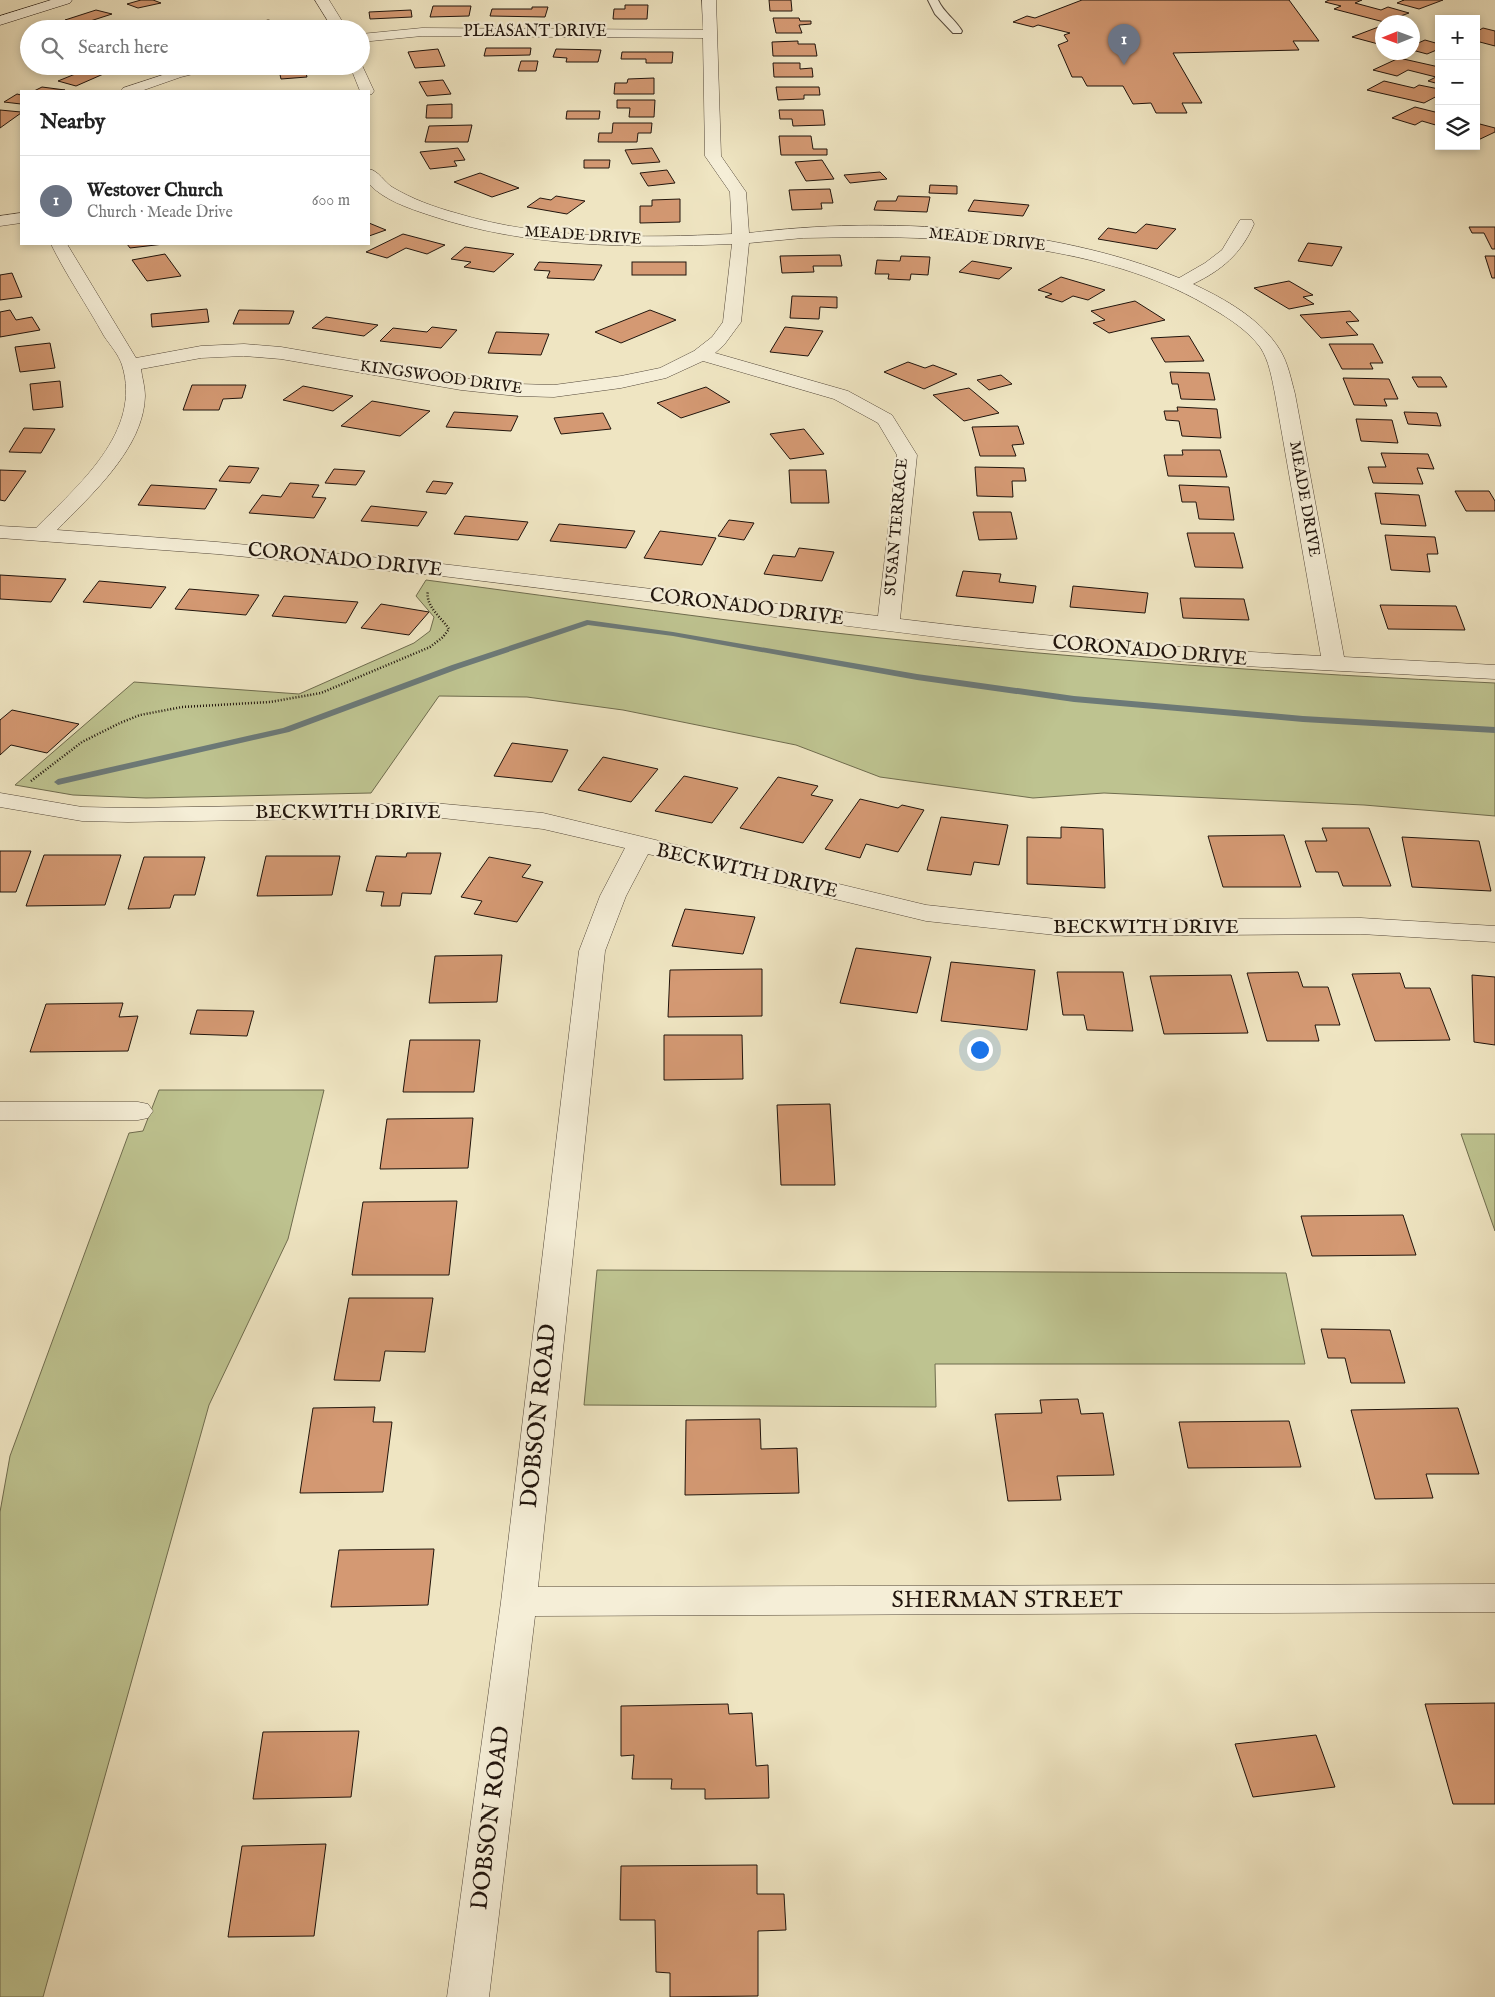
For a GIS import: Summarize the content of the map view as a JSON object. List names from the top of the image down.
{
  "streets": {
    "street": [
      "PLEASANT DRIVE",
      "MEADE DRIVE",
      "KINGSWOOD DRIVE",
      "SUSAN TERRACE",
      "CORONADO DRIVE",
      "BECKWITH DRIVE",
      "DOBSON ROAD",
      "SHERMAN STREET"
    ]
  },
  "crossings": [
    ["PLEASANT DRIVE", "KINGSWOOD DRIVE"],
    ["MEADE DRIVE", "KINGSWOOD DRIVE"],
    ["MEADE DRIVE", "CORONADO DRIVE"],
    ["KINGSWOOD DRIVE", "SUSAN TERRACE"],
    ["SUSAN TERRACE", "CORONADO DRIVE"],
    ["BECKWITH DRIVE", "DOBSON ROAD"],
    ["DOBSON ROAD", "SHERMAN STREET"]
  ],
  "north": "left",
  "page": {
    "map_buttons": ["+", "−"],
    "search": "Search here",
    "pins": "1",
    "heading": "Nearby",
    "list": [
      {
        "mark": "1",
        "name": "Westover Church",
        "note": "Church · Meade Drive",
        "value": "600 m"
      }
    ]
  }
}
